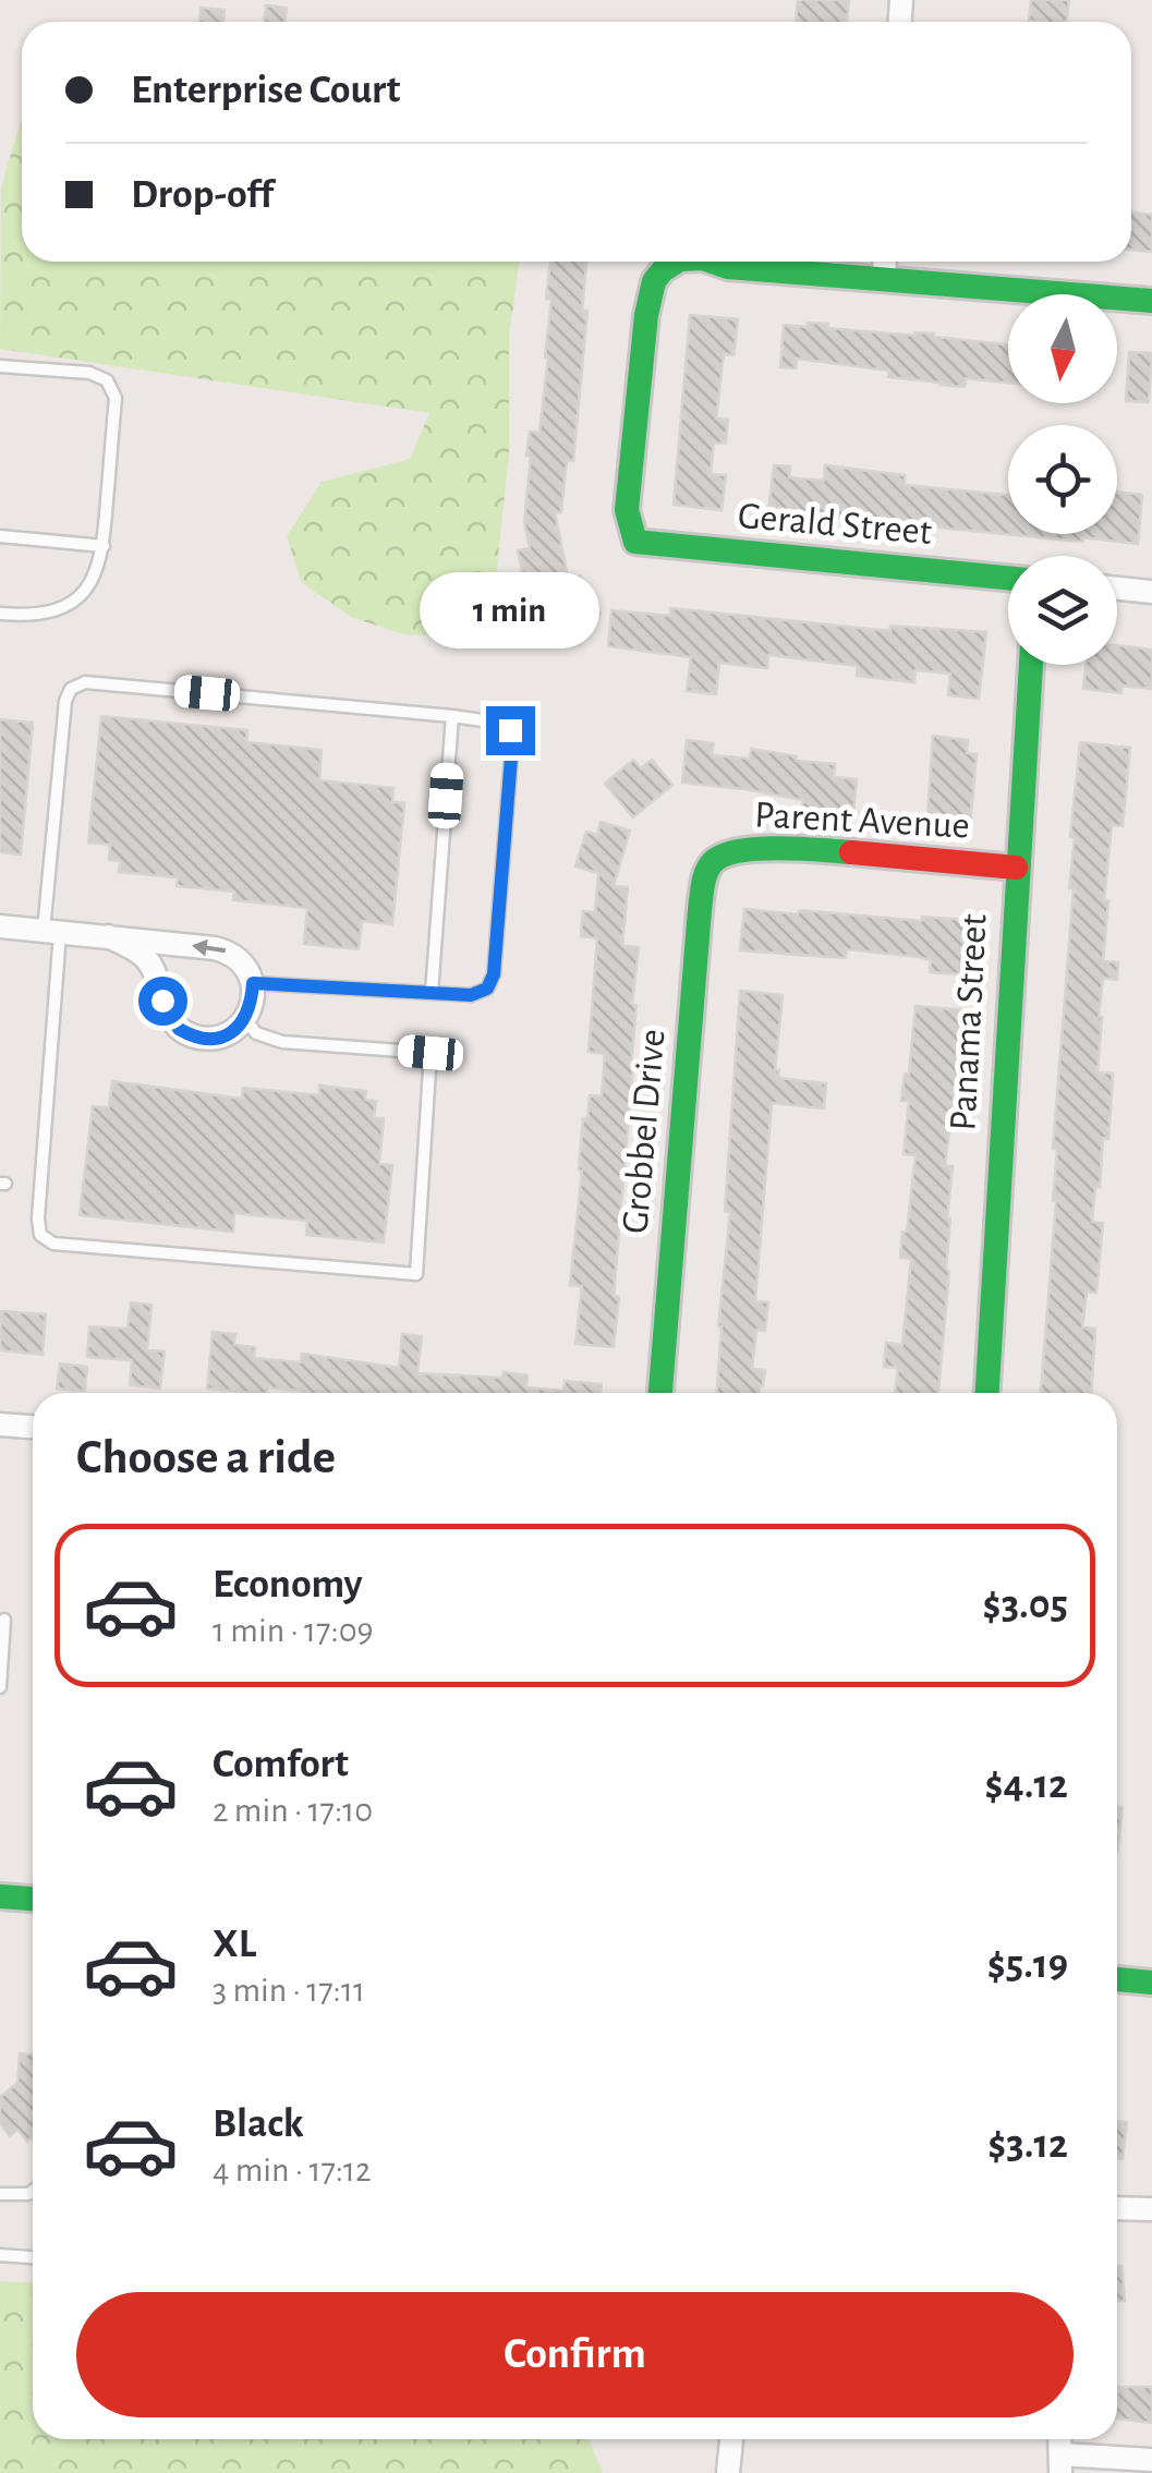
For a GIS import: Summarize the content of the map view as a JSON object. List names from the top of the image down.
{
  "streets": {
    "street": [
      "Gerald Street",
      "Parent Avenue",
      "Panama Street",
      "Grobbel Drive"
    ]
  },
  "crossings": [
    ["Parent Avenue", "Panama Street"],
    ["Parent Avenue", "Grobbel Drive"]
  ],
  "north": "bottom",
  "page": {
    "banner": ["Enterprise Court", "Drop-off"],
    "bubble": "1 min",
    "heading": "Choose a ride",
    "list": [
      {
        "name": "Economy",
        "note": "1 min · 17:09",
        "value": "$3.05"
      },
      {
        "name": "Comfort",
        "note": "2 min · 17:10",
        "value": "$4.12"
      },
      {
        "name": "XL",
        "note": "3 min · 17:11",
        "value": "$5.19"
      },
      {
        "name": "Black",
        "note": "4 min · 17:12",
        "value": "$3.12"
      }
    ],
    "buttons": "Confirm"
  }
}
